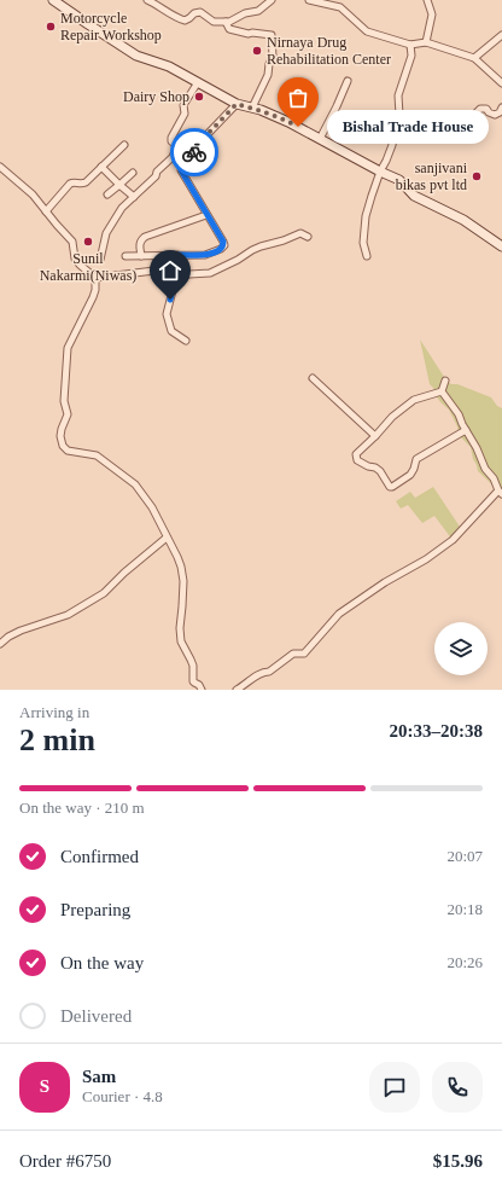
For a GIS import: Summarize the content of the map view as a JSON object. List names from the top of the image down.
{
  "places": [
    "Motorcycle Repair Workshop",
    "Nirnaya Drug Rehabilitation Center",
    "Dairy Shop",
    "Bishal Trade House",
    "sanjivani bikas pvt ltd",
    "Sunil Nakarmi(Niwas)"
  ],
  "page": {
    "bubble": "Bishal Trade House",
    "heading": ["2 min", "Arriving in", "20:33–20:38"],
    "panel": [
      "Sam",
      "Courier · 4.8",
      "Order #6750",
      "$15.96"
    ],
    "bar": "On the way · 210 m",
    "list": [
      ["Confirmed", "20:07"],
      ["Preparing", "20:18"],
      ["On the way", "20:26"],
      "Delivered"
    ],
    "round": "S"
  }
}
